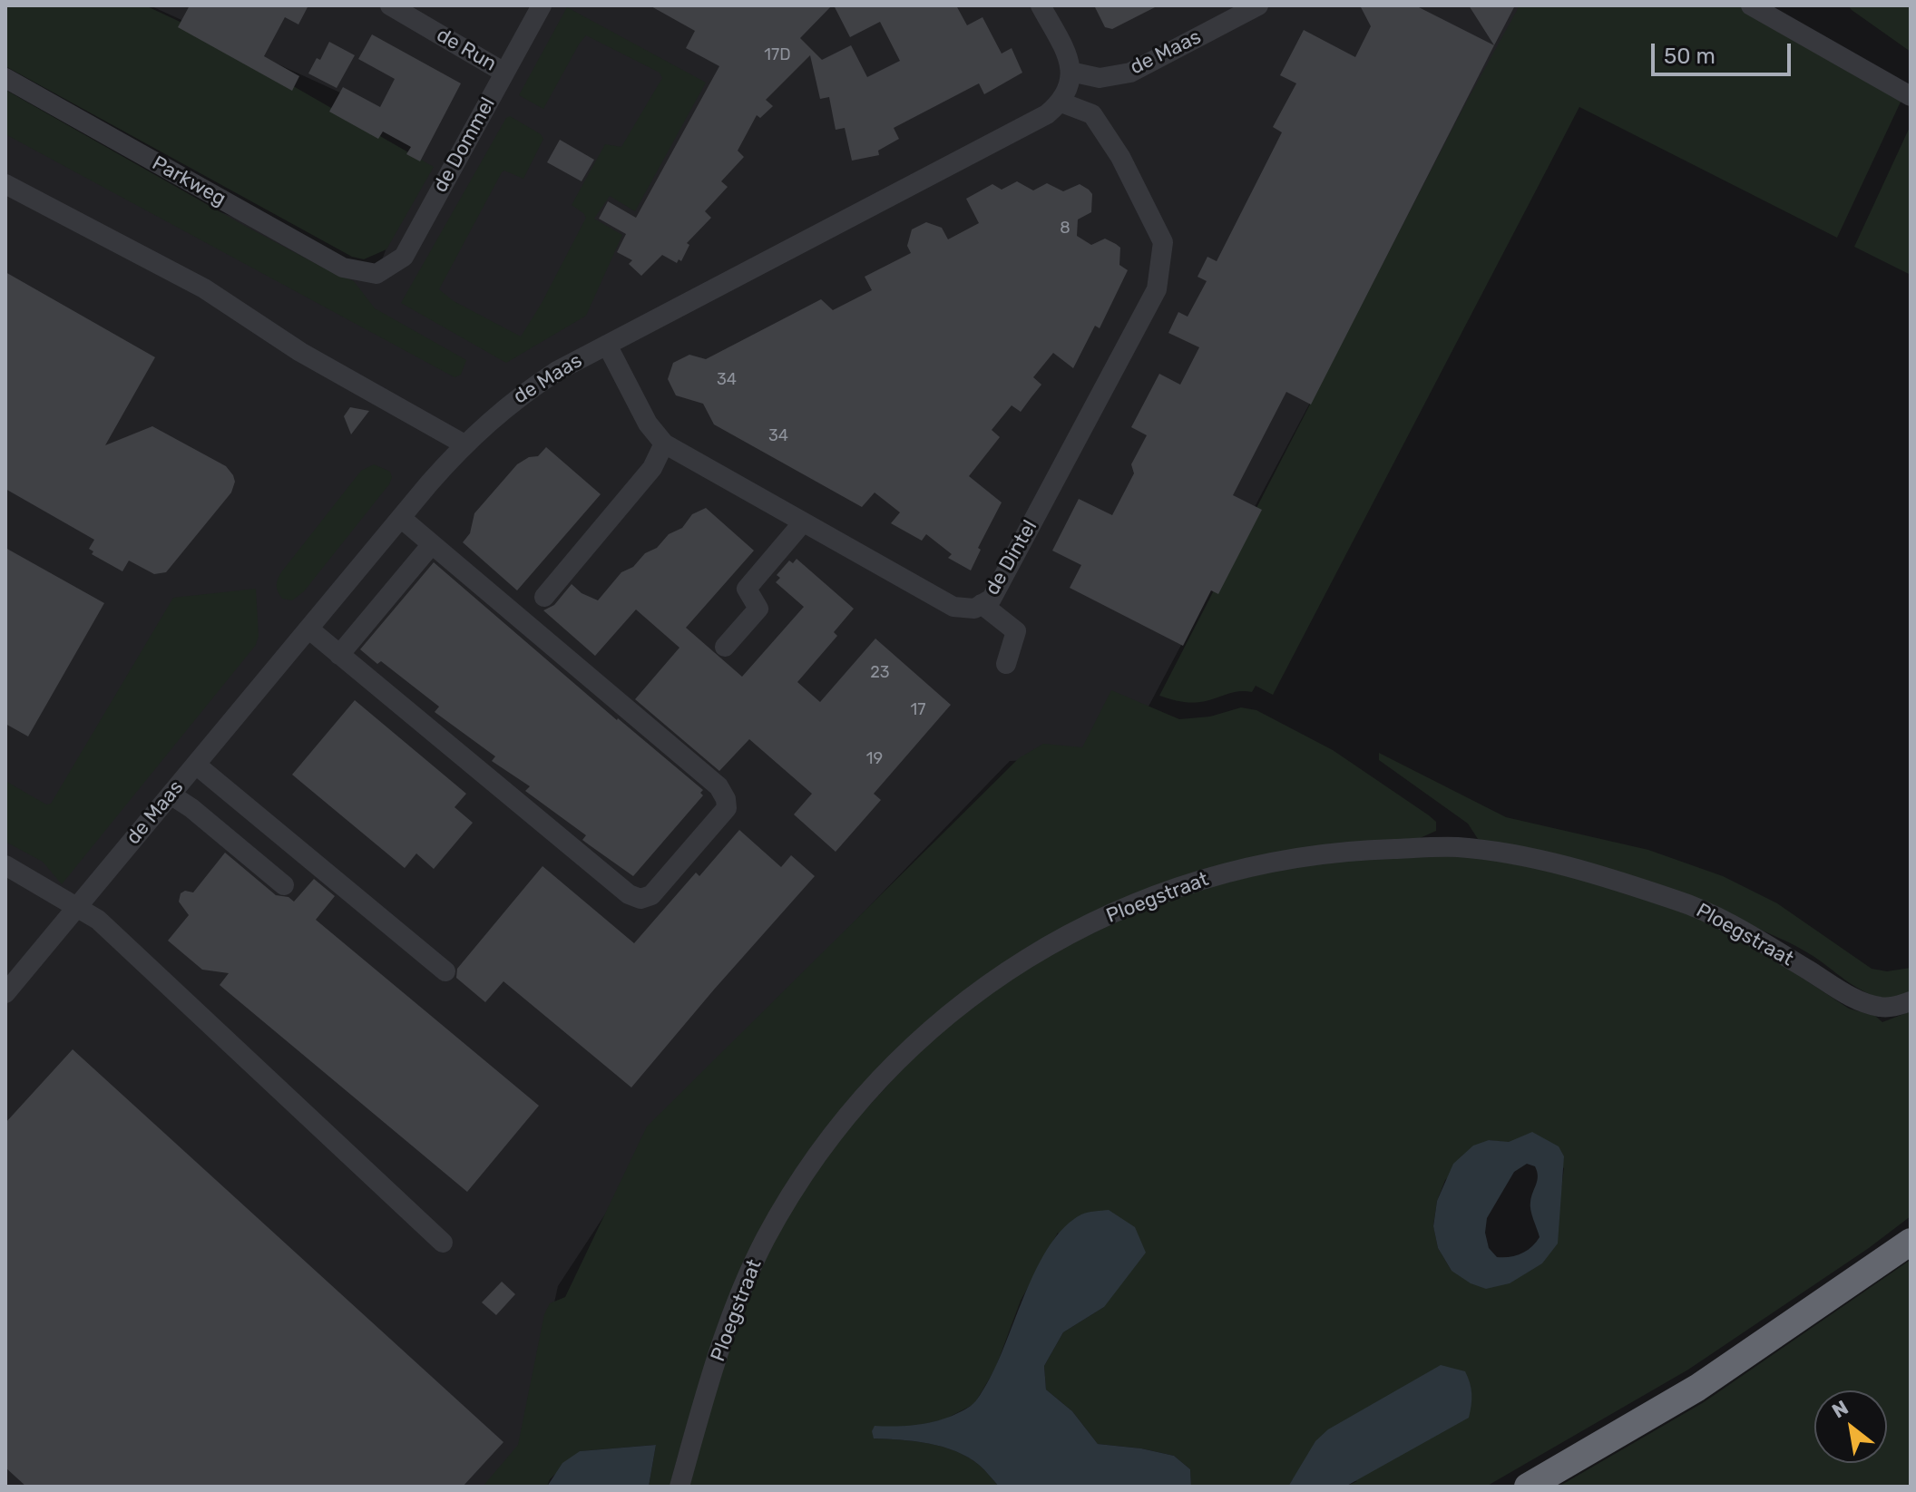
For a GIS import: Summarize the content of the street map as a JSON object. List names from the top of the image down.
{
  "streets": {
    "street": [
      "de Run",
      "de Maas",
      "de Dommel",
      "Parkweg",
      "de Dintel",
      "Ploegstraat"
    ]
  },
  "crossings": [
    ["de Run", "de Dommel"],
    ["de Maas", "de Dintel"],
    ["de Dommel", "Parkweg"]
  ],
  "house_numbers": [
    "17D",
    "8",
    "34",
    "34",
    "23",
    "17",
    "19"
  ],
  "scale_bar": "50 m",
  "north": "top left"
}
